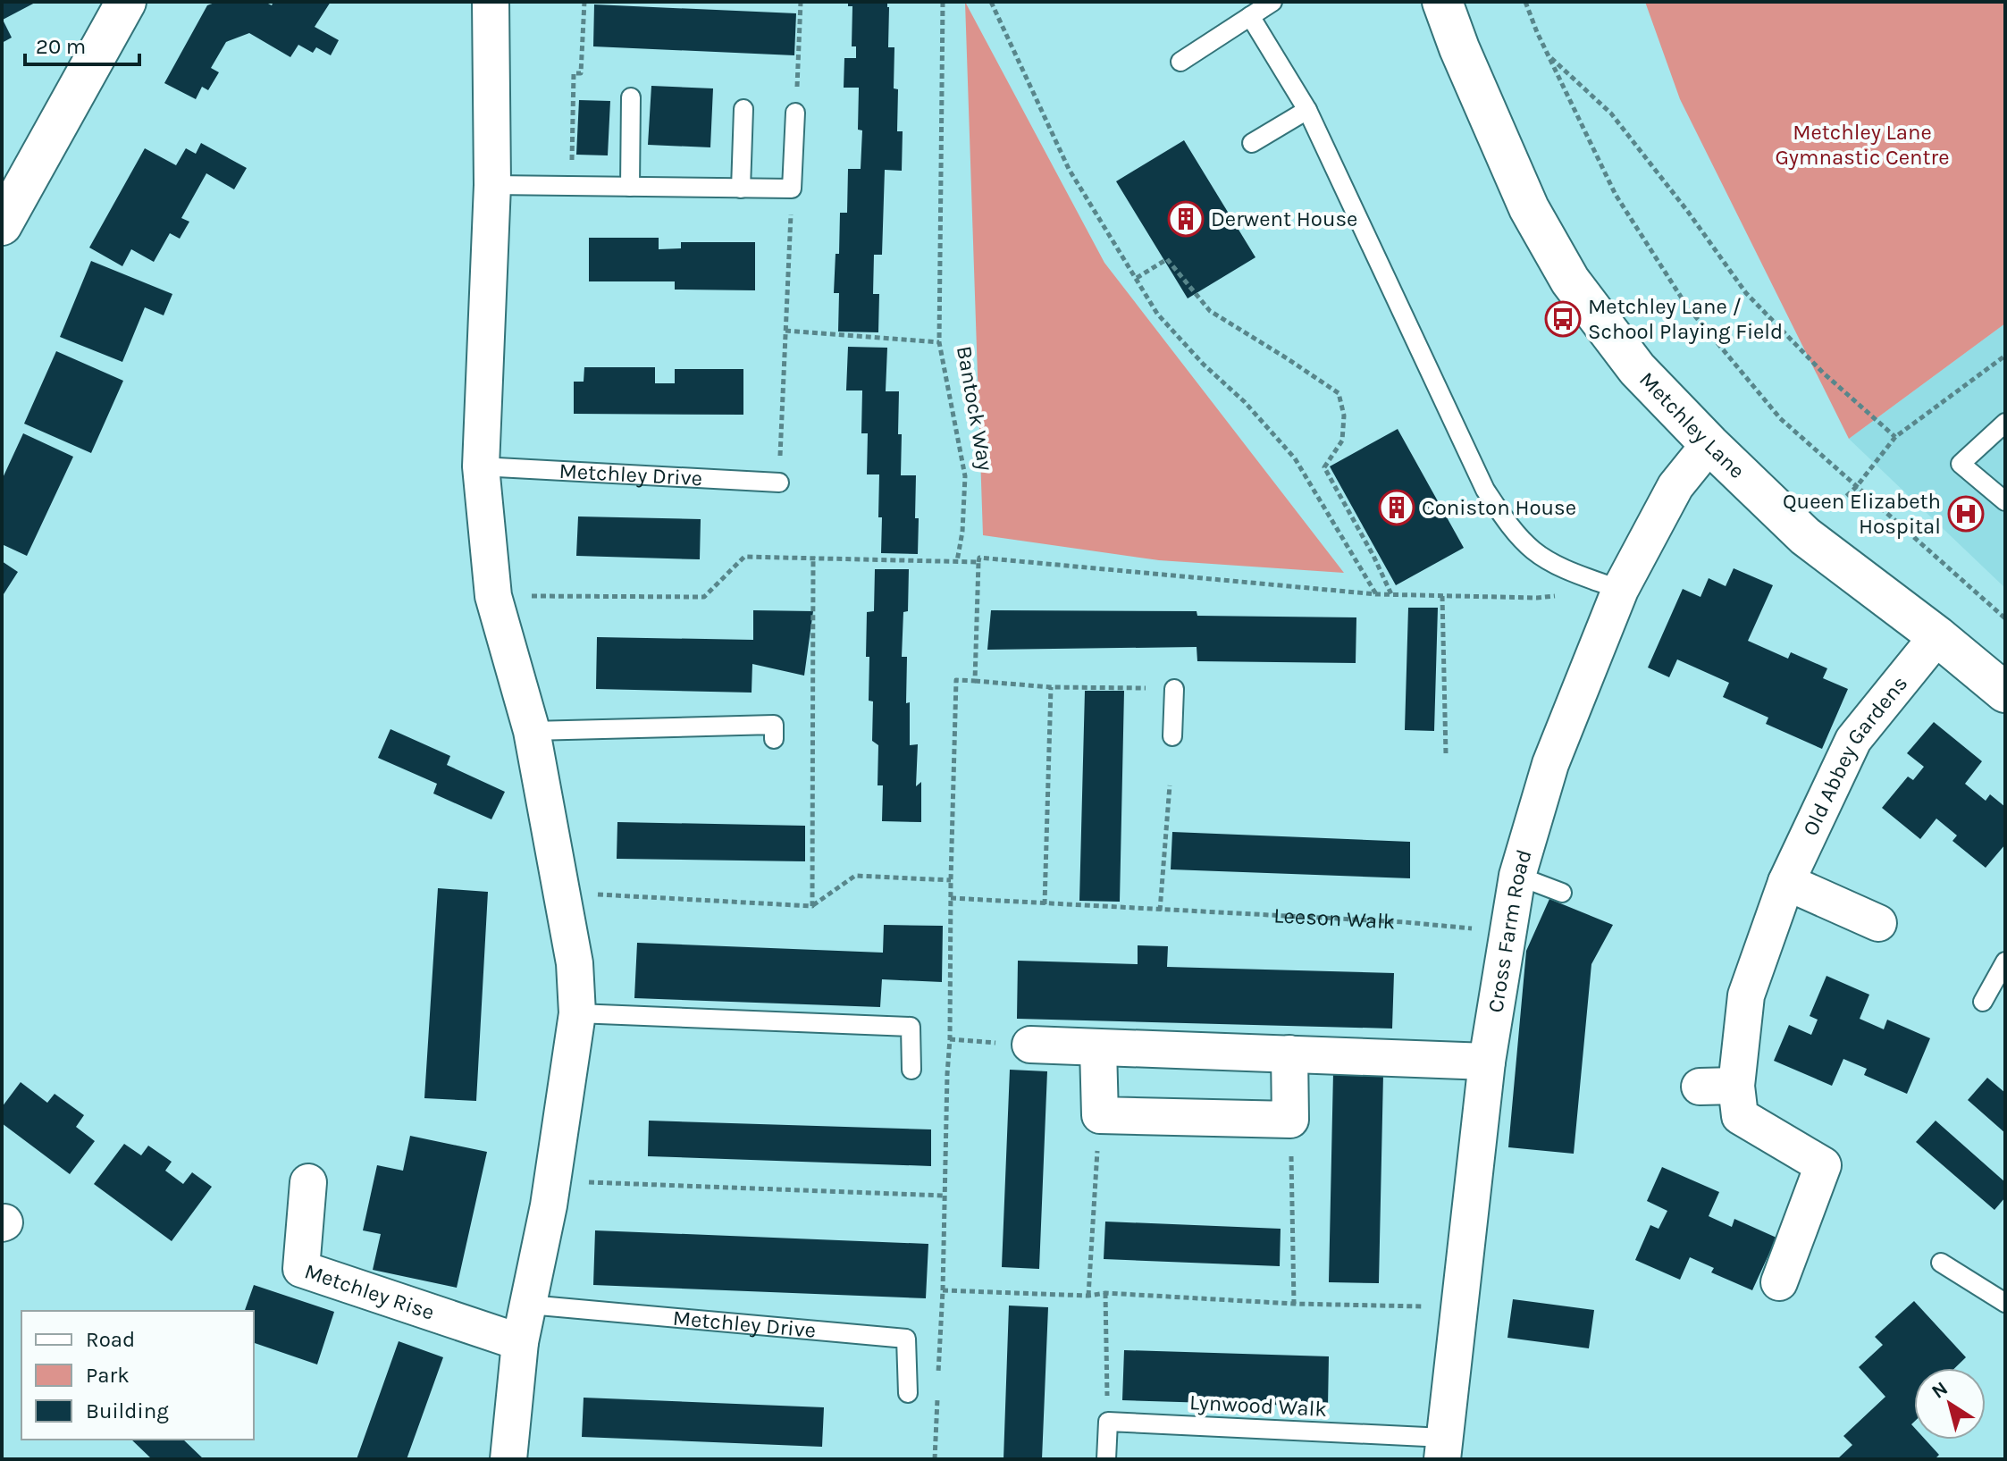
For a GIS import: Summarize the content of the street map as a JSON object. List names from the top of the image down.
{
  "streets": {
    "main road": ["Metchley Lane"],
    "street": ["Old Abbey Gardens", "Cross Farm Road", "Metchley Rise"],
    "lane": ["Metchley Drive", "Lynwood Walk"],
    "path": ["Bantock Way", "Leeson Walk"]
  },
  "crossings": [
    ["Metchley Lane", "Old Abbey Gardens"],
    ["Metchley Lane", "Cross Farm Road"],
    ["Leeson Walk", "Cross Farm Road"],
    ["Cross Farm Road", "Lynwood Walk"]
  ],
  "parks": ["Metchley Lane Gymnastic Centre"],
  "places": {
    "building": ["Derwent House", "Coniston House"],
    "bus stop": ["Metchley Lane / School Playing Field"],
    "hospital": ["Queen Elizabeth Hospital"]
  },
  "legend": ["Road", "Park", "Building"],
  "scale_bar": "20 m",
  "north": "top left"
}
